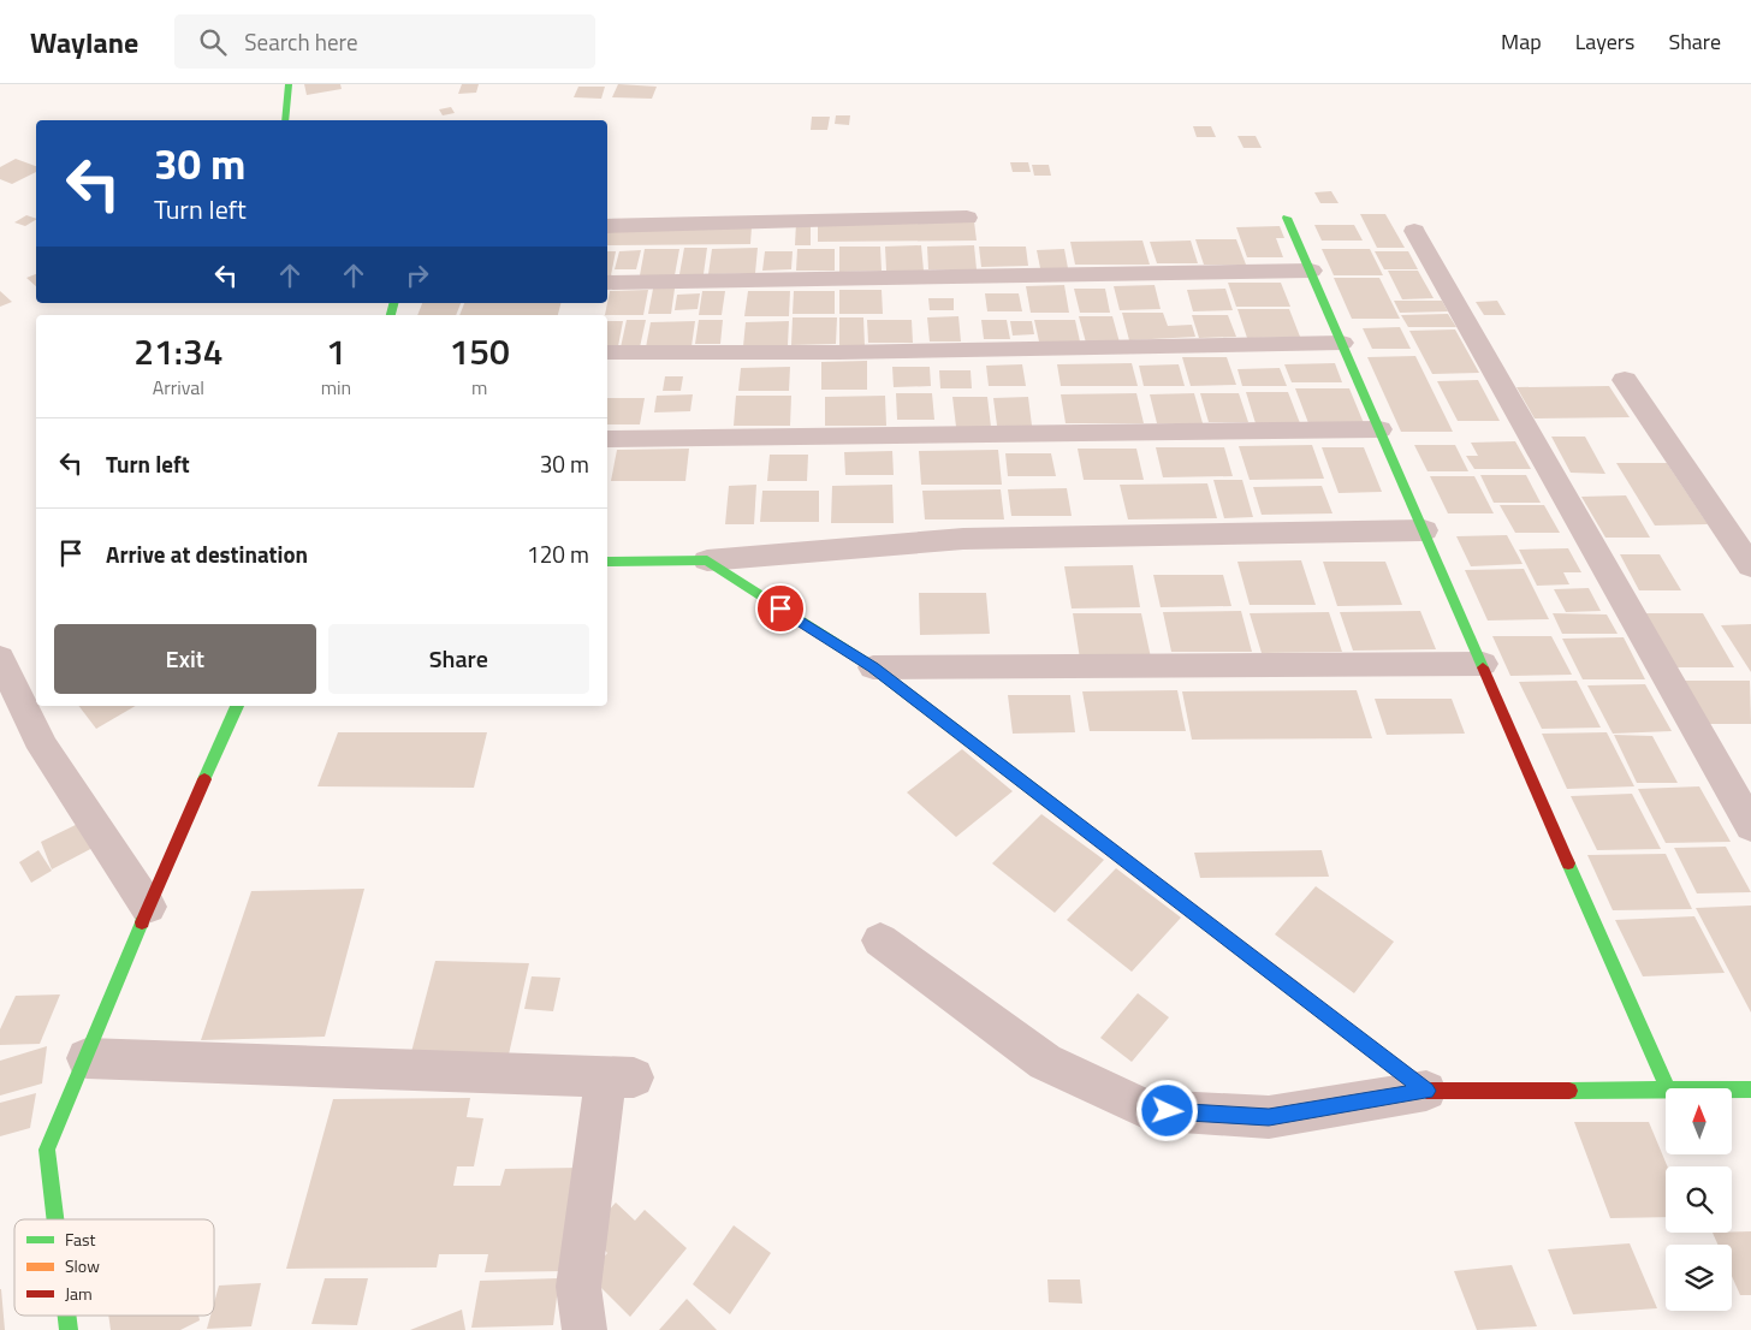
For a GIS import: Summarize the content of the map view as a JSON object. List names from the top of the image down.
{
  "legend": ["Fast", "Slow", "Jam"],
  "north": "top",
  "page": {
    "header": "Waylane",
    "search": "Search here",
    "nav": ["Map", "Layers", "Share"],
    "turn": ["30 m", "Turn left"],
    "eta": [
      "21:34",
      "Arrival",
      "1",
      "min",
      "150",
      "m"
    ],
    "list": [
      {
        "name": "Turn left",
        "value": "30 m"
      },
      {
        "name": "Arrive at destination",
        "value": "120 m"
      }
    ],
    "buttons": ["Exit", "Share"]
  }
}
